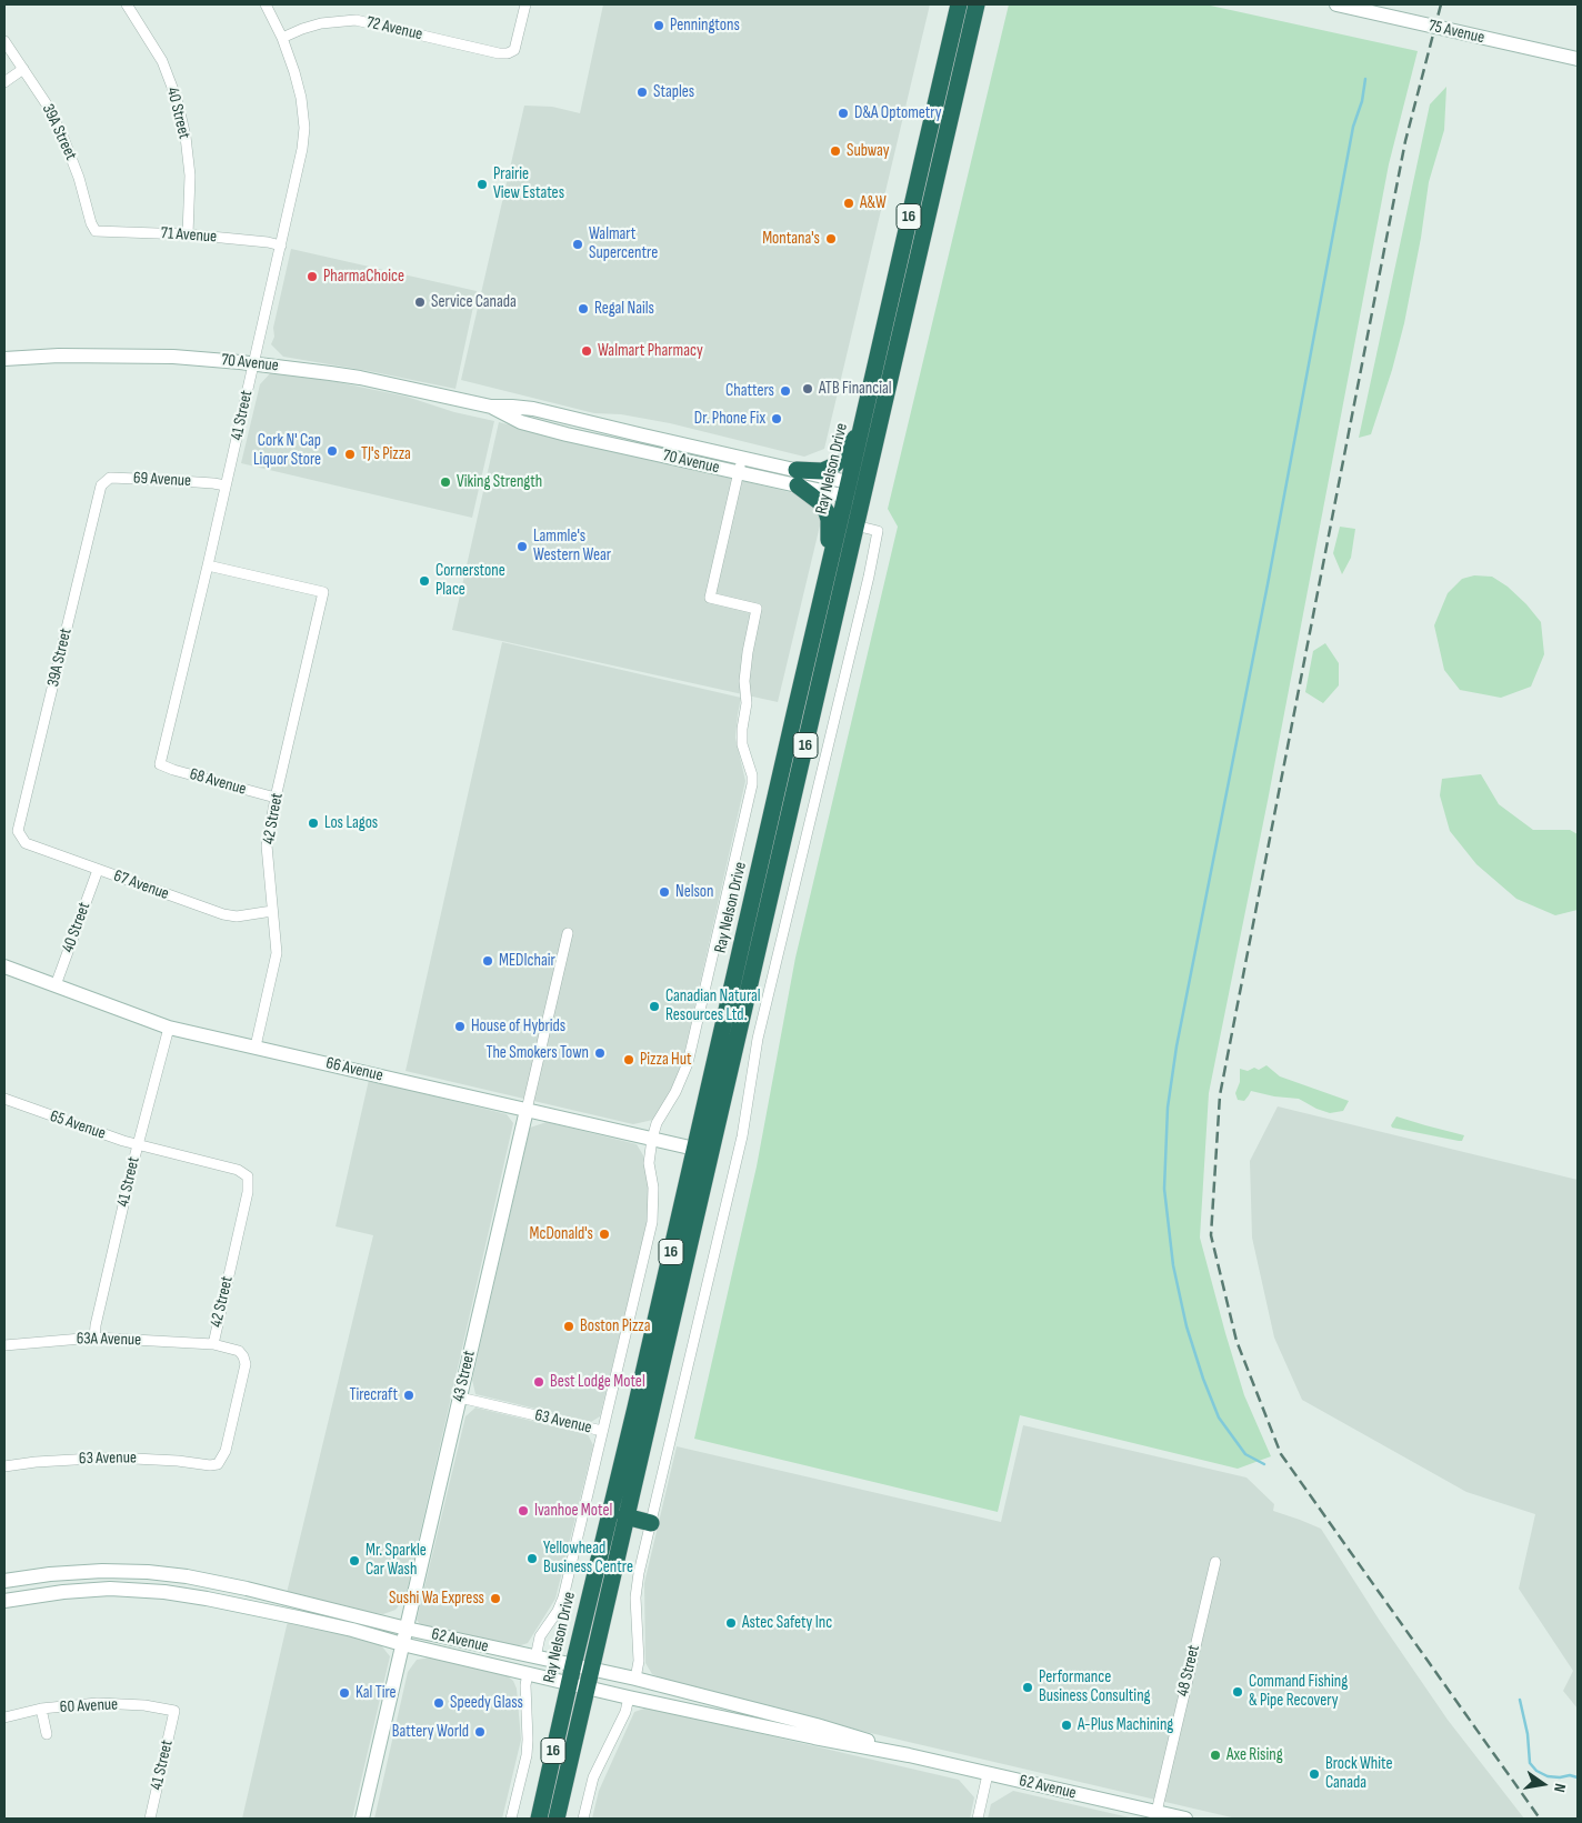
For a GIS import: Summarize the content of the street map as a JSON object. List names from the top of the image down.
{
  "streets": {
    "highway": ["16", "Ray Nelson Drive"],
    "street": [
      "72 Avenue",
      "75 Avenue",
      "40 Street",
      "39A Street",
      "71 Avenue",
      "70 Avenue",
      "41 Street",
      "69 Avenue",
      "68 Avenue",
      "42 Street",
      "67 Avenue",
      "66 Avenue",
      "65 Avenue",
      "63A Avenue",
      "43 Street",
      "63 Avenue",
      "62 Avenue",
      "48 Street",
      "60 Avenue"
    ]
  },
  "crossings": [
    ["72 Avenue", "41 Street"],
    ["40 Street", "71 Avenue"],
    ["40 Street", "67 Avenue"],
    ["40 Street", "66 Avenue"],
    ["39A Street", "71 Avenue"],
    ["39A Street", "69 Avenue"],
    ["39A Street", "67 Avenue"],
    ["71 Avenue", "41 Street"],
    ["70 Avenue", "41 Street"],
    ["70 Avenue", "Ray Nelson Drive"],
    ["41 Street", "69 Avenue"],
    ["41 Street", "68 Avenue"],
    ["41 Street", "42 Street"],
    ["41 Street", "66 Avenue"],
    ["41 Street", "65 Avenue"],
    ["41 Street", "63A Avenue"],
    ["41 Street", "60 Avenue"],
    ["Ray Nelson Drive", "66 Avenue"],
    ["Ray Nelson Drive", "62 Avenue"],
    ["68 Avenue", "42 Street"],
    ["42 Street", "67 Avenue"],
    ["42 Street", "66 Avenue"],
    ["42 Street", "65 Avenue"],
    ["42 Street", "63A Avenue"],
    ["42 Street", "63 Avenue"],
    ["66 Avenue", "43 Street"],
    ["43 Street", "63 Avenue"],
    ["43 Street", "62 Avenue"],
    ["62 Avenue", "48 Street"]
  ],
  "places": [
    "Penningtons",
    "Staples",
    "D&A Optometry",
    "Subway",
    "Prairie View Estates",
    "A&W",
    "Montana's",
    "Walmart Supercentre",
    "PharmaChoice",
    "Service Canada",
    "Regal Nails",
    "Walmart Pharmacy",
    "ATB Financial",
    "Chatters",
    "Dr. Phone Fix",
    "Cork N' Cap Liquor Store",
    "TJ's Pizza",
    "Viking Strength",
    "Lammle's Western Wear",
    "Cornerstone Place",
    "Los Lagos",
    "Nelson",
    "MEDIchair",
    "Canadian Natural Resources Ltd.",
    "House of Hybrids",
    "The Smokers Town",
    "Pizza Hut",
    "McDonald's",
    "Boston Pizza",
    "Best Lodge Motel",
    "Tirecraft",
    "Ivanhoe Motel",
    "Yellowhead Business Centre",
    "Mr. Sparkle Car Wash",
    "Sushi Wa Express",
    "Astec Safety Inc",
    "Performance Business Consulting",
    "Command Fishing & Pipe Recovery",
    "Kal Tire",
    "Speedy Glass",
    "A-Plus Machining",
    "Battery World",
    "Axe Rising",
    "Brock White Canada"
  ],
  "north": "right"
}
